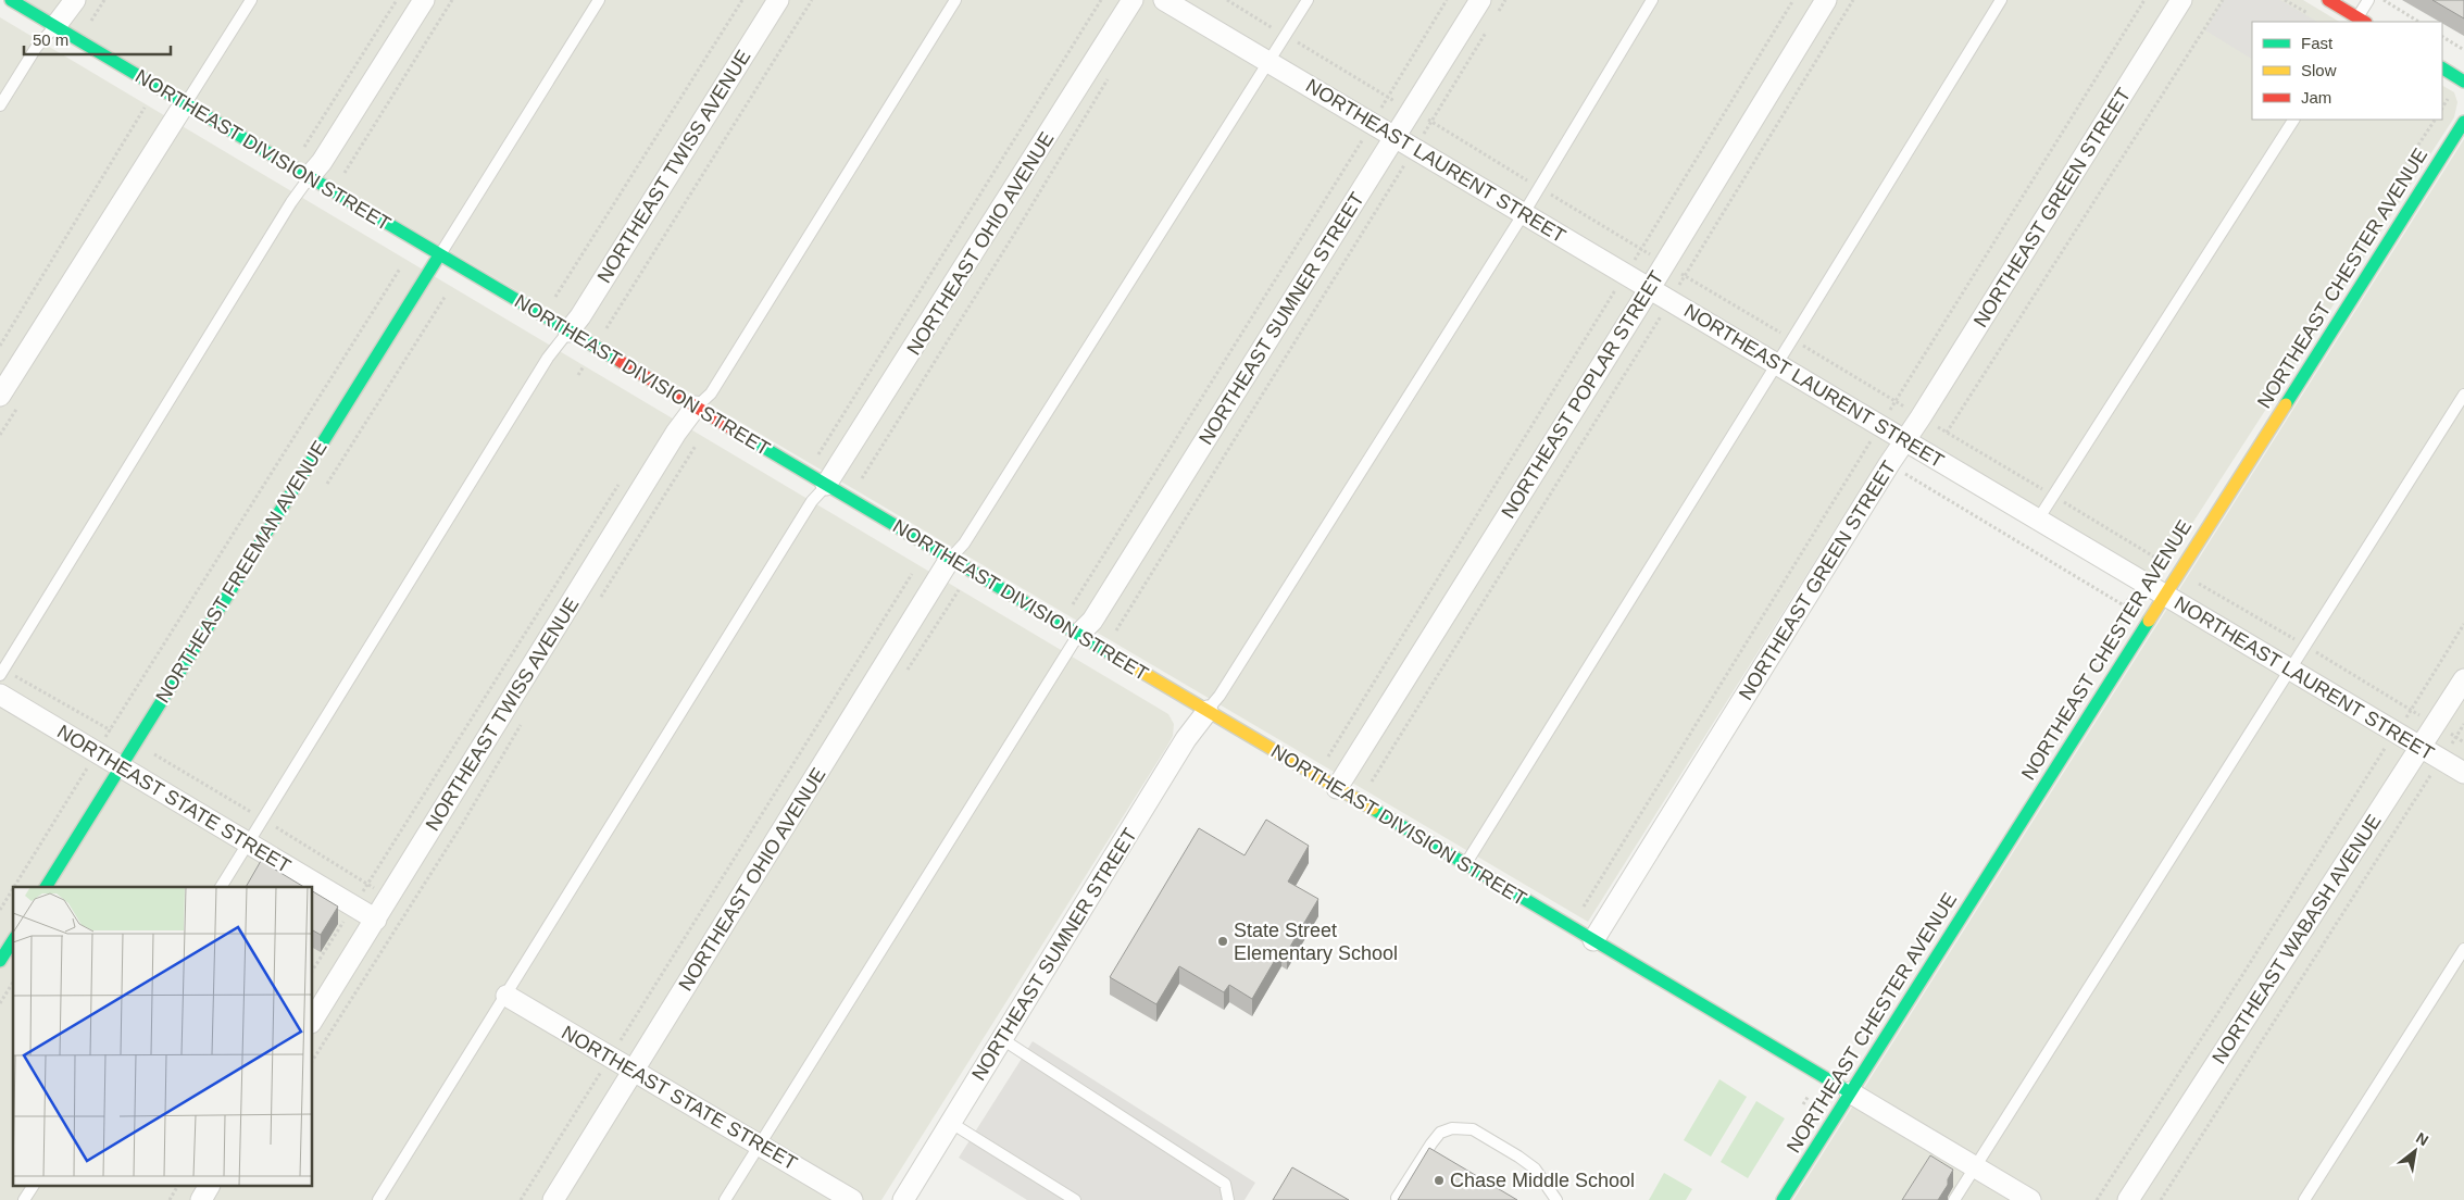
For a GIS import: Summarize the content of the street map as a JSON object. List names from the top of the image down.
{
  "streets": {
    "street": [
      "NORTHEAST DIVISION STREET",
      "NORTHEAST LAURENT STREET",
      "NORTHEAST TWISS AVENUE",
      "NORTHEAST GREEN STREET",
      "NORTHEAST OHIO AVENUE",
      "NORTHEAST CHESTER AVENUE",
      "NORTHEAST SUMNER STREET",
      "NORTHEAST POPLAR STREET",
      "NORTHEAST FREEMAN AVENUE",
      "NORTHEAST STATE STREET",
      "NORTHEAST WABASH AVENUE"
    ]
  },
  "crossings": [
    ["NORTHEAST DIVISION STREET", "NORTHEAST TWISS AVENUE"],
    ["NORTHEAST DIVISION STREET", "NORTHEAST GREEN STREET"],
    ["NORTHEAST DIVISION STREET", "NORTHEAST OHIO AVENUE"],
    ["NORTHEAST DIVISION STREET", "NORTHEAST CHESTER AVENUE"],
    ["NORTHEAST DIVISION STREET", "NORTHEAST SUMNER STREET"],
    ["NORTHEAST DIVISION STREET", "NORTHEAST POPLAR STREET"],
    ["NORTHEAST DIVISION STREET", "NORTHEAST FREEMAN AVENUE"],
    ["NORTHEAST LAURENT STREET", "NORTHEAST GREEN STREET"],
    ["NORTHEAST LAURENT STREET", "NORTHEAST CHESTER AVENUE"],
    ["NORTHEAST LAURENT STREET", "NORTHEAST SUMNER STREET"],
    ["NORTHEAST LAURENT STREET", "NORTHEAST POPLAR STREET"],
    ["NORTHEAST LAURENT STREET", "NORTHEAST WABASH AVENUE"],
    ["NORTHEAST TWISS AVENUE", "NORTHEAST STATE STREET"],
    ["NORTHEAST OHIO AVENUE", "NORTHEAST STATE STREET"],
    ["NORTHEAST FREEMAN AVENUE", "NORTHEAST STATE STREET"]
  ],
  "places": ["State Street Elementary School", "Chase Middle School"],
  "legend": ["Fast", "Slow", "Jam"],
  "scale_bar": "50 m",
  "north": "top right"
}
